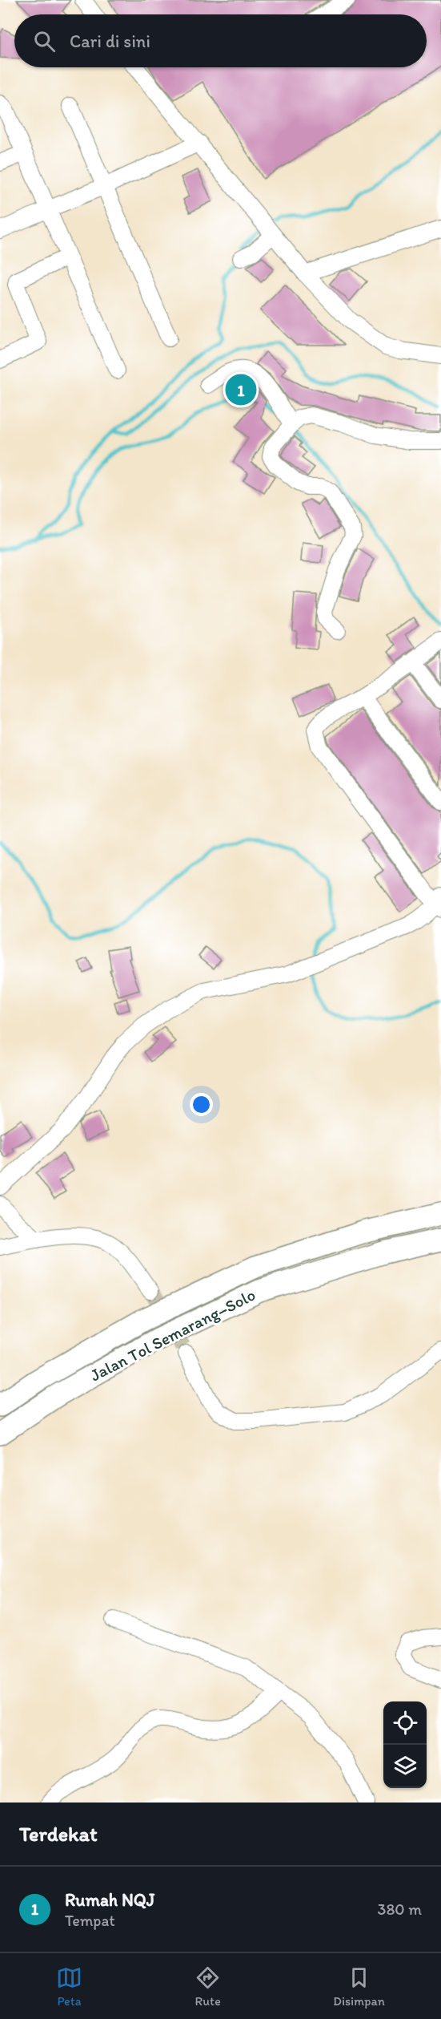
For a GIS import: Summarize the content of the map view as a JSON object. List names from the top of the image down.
{
  "streets": {
    "highway": ["Jalan Tol Semarang–Solo"]
  },
  "page": {
    "search": "Cari di sini",
    "pins": "1",
    "heading": "Terdekat",
    "list": [
      {
        "mark": "1",
        "name": "Rumah NQJ",
        "note": "Tempat",
        "value": "380 m"
      }
    ],
    "nav": ["Peta", "Rute", "Disimpan"]
  }
}
